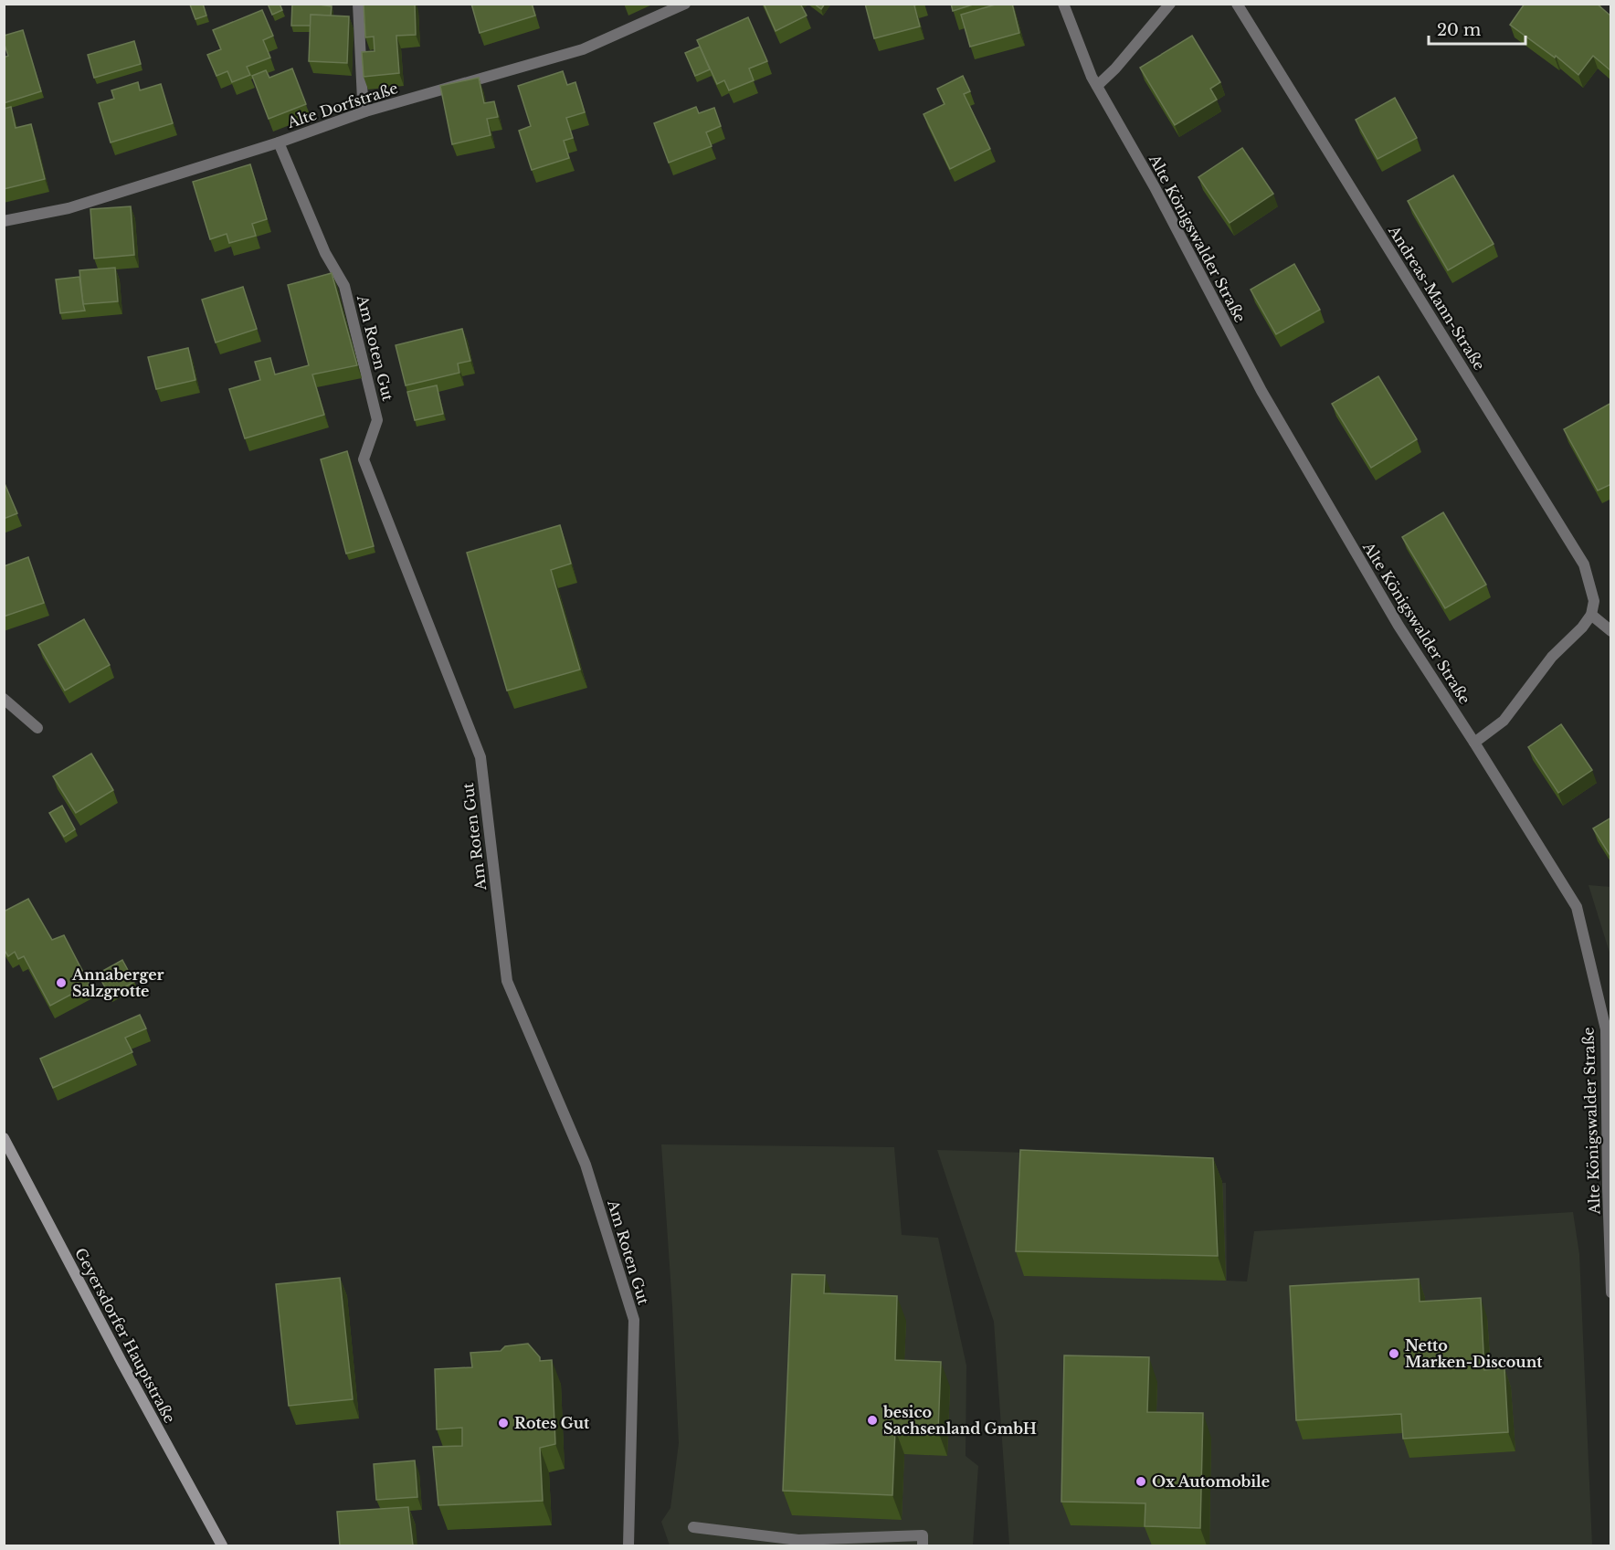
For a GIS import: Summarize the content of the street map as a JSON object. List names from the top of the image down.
{
  "streets": {
    "main road": ["Geyersdorfer Hauptstraße"],
    "street": [
      "Alte Dorfstraße",
      "Alte Königswalder Straße",
      "Andreas-Mann-Straße",
      "Am Roten Gut"
    ]
  },
  "crossings": [
    ["Alte Dorfstraße", "Am Roten Gut"]
  ],
  "places": [
    "Annaberger Salzgrotte",
    "Netto Marken-Discount",
    "besico Sachsenland GmbH",
    "Rotes Gut",
    "Ox Automobile"
  ],
  "scale_bar": "20 m"
}
